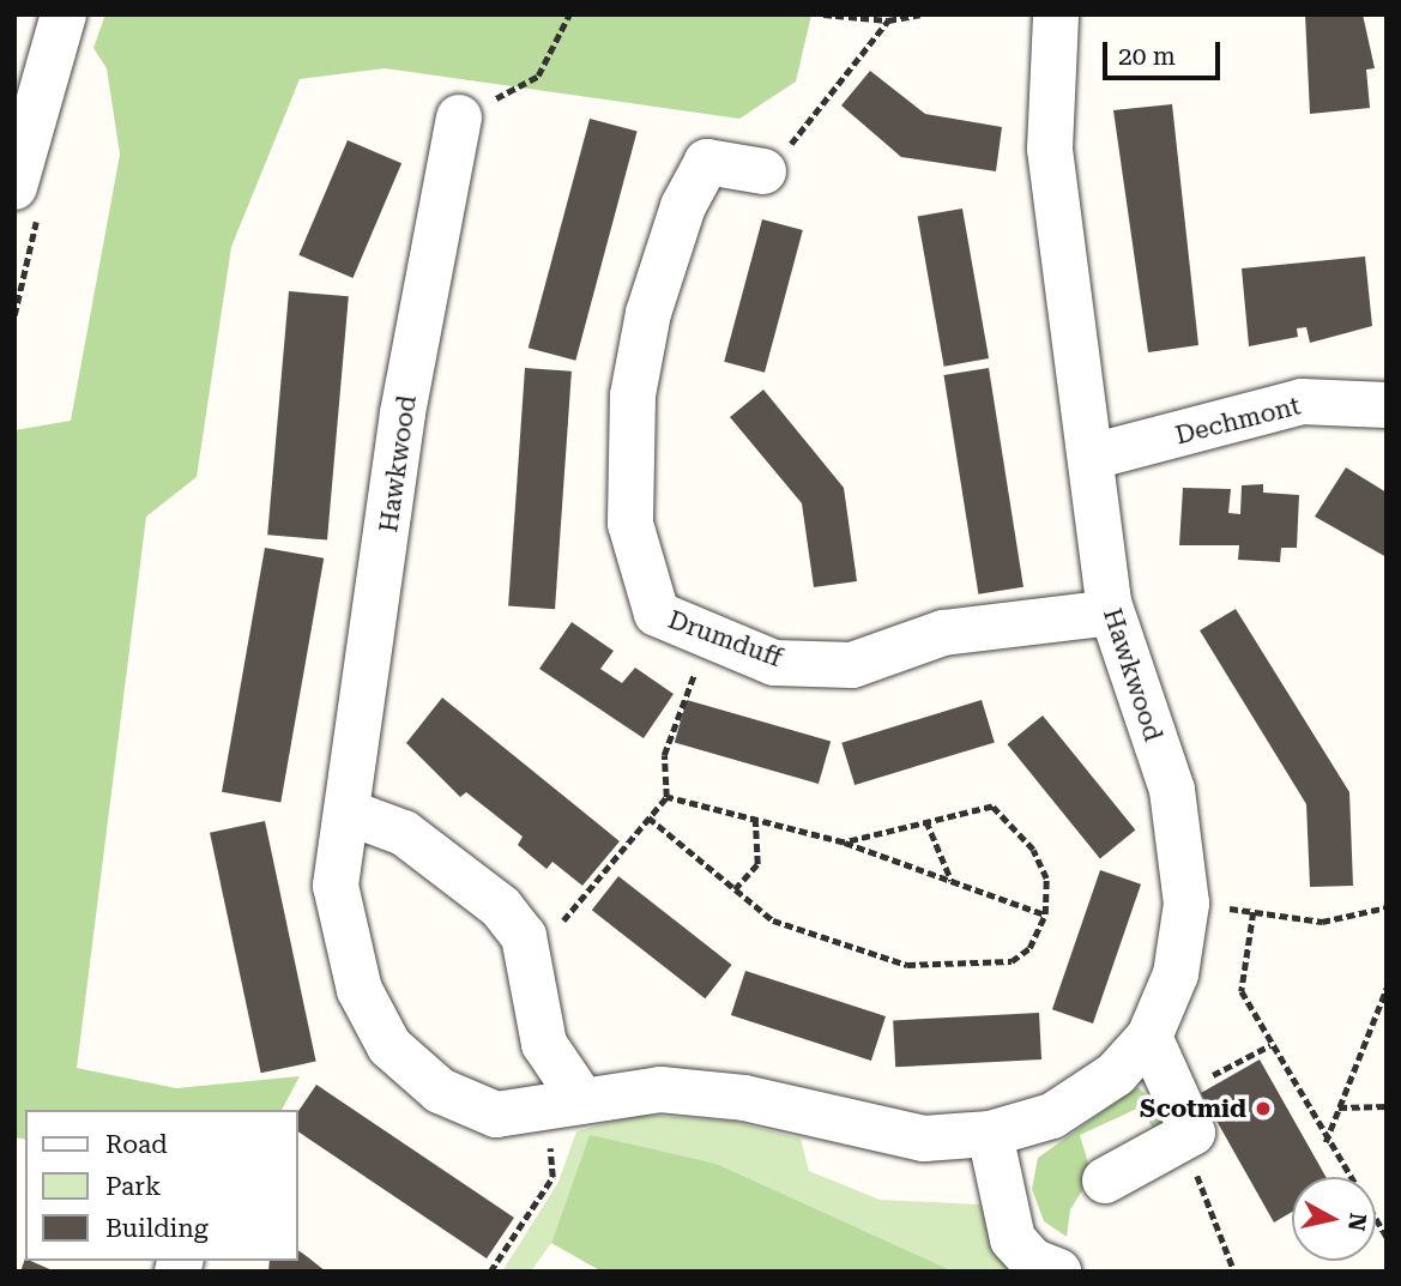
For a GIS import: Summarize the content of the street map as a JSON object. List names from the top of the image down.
{
  "streets": {
    "street": ["Dechmont", "Hawkwood", "Drumduff"]
  },
  "crossings": [
    ["Dechmont", "Hawkwood"],
    ["Hawkwood", "Drumduff"]
  ],
  "places": ["Scotmid"],
  "legend": ["Road", "Park", "Building"],
  "scale_bar": "20 m",
  "north": "right"
}
